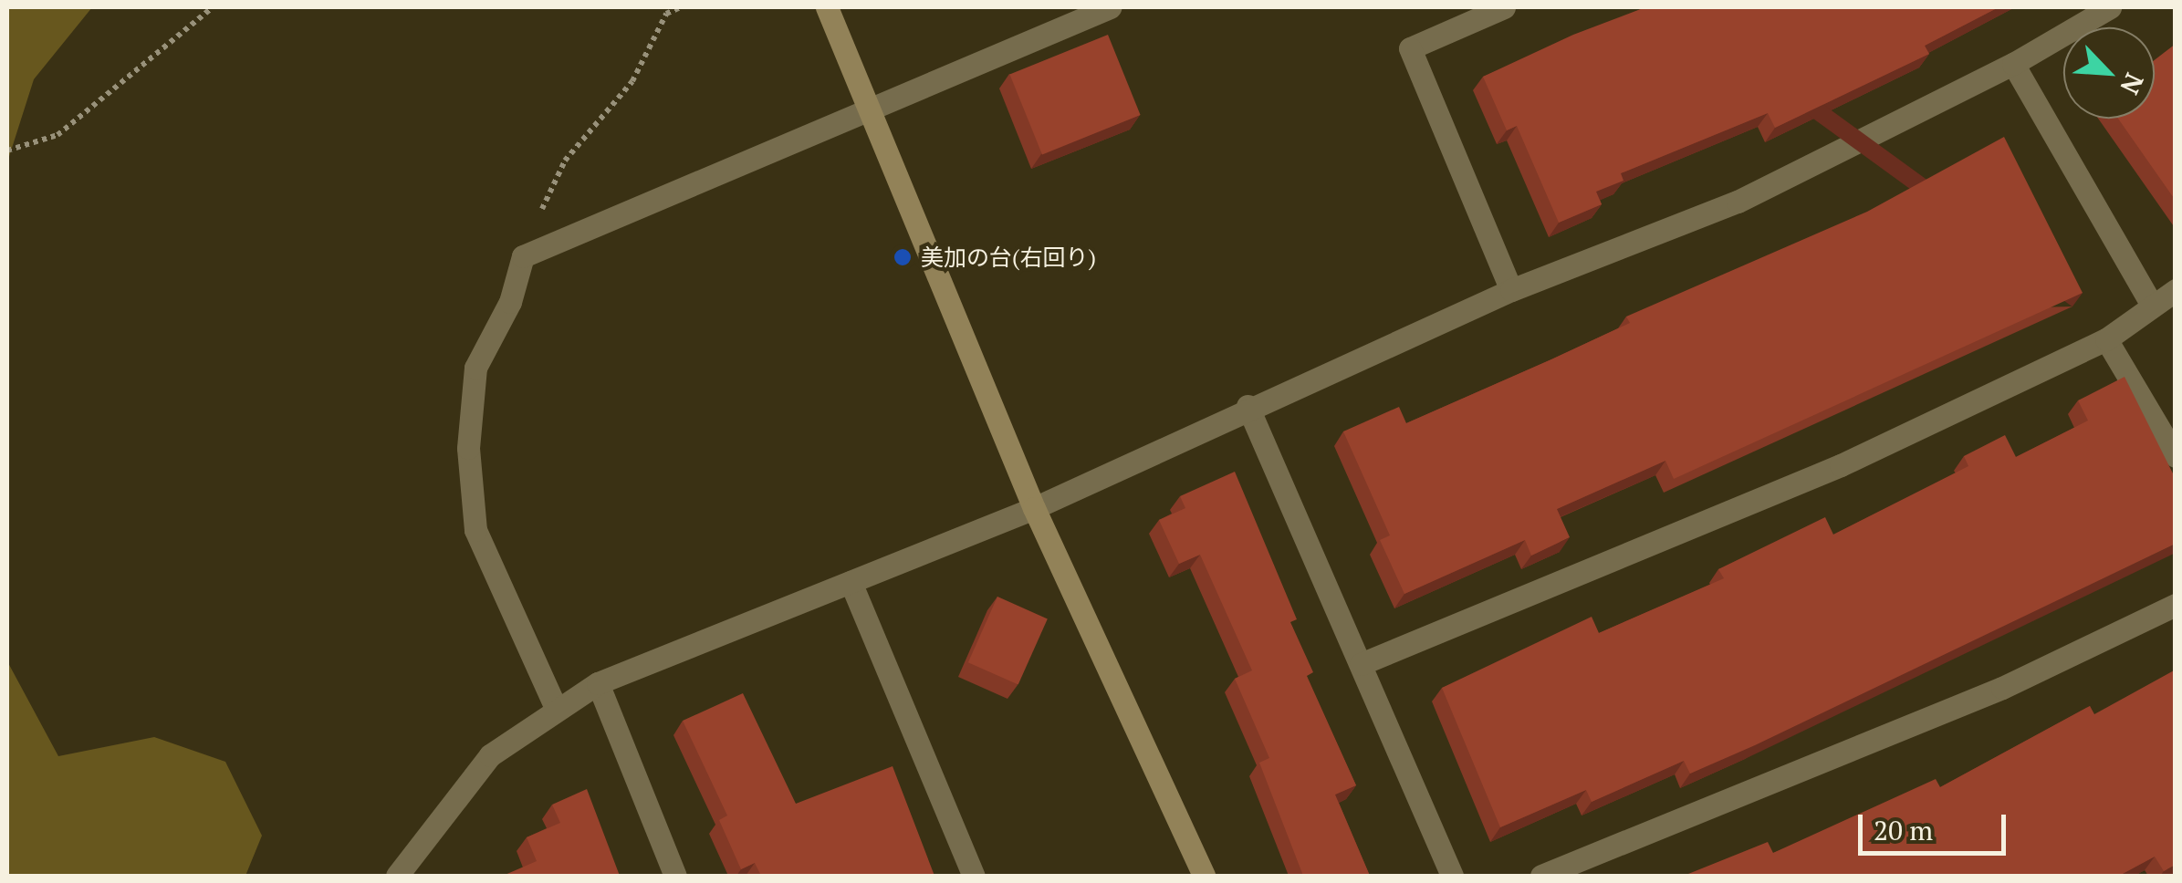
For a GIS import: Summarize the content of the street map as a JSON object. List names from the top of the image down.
{
  "places": ["美加の台(右回り)"],
  "scale_bar": "20 m",
  "north": "bottom right"
}
